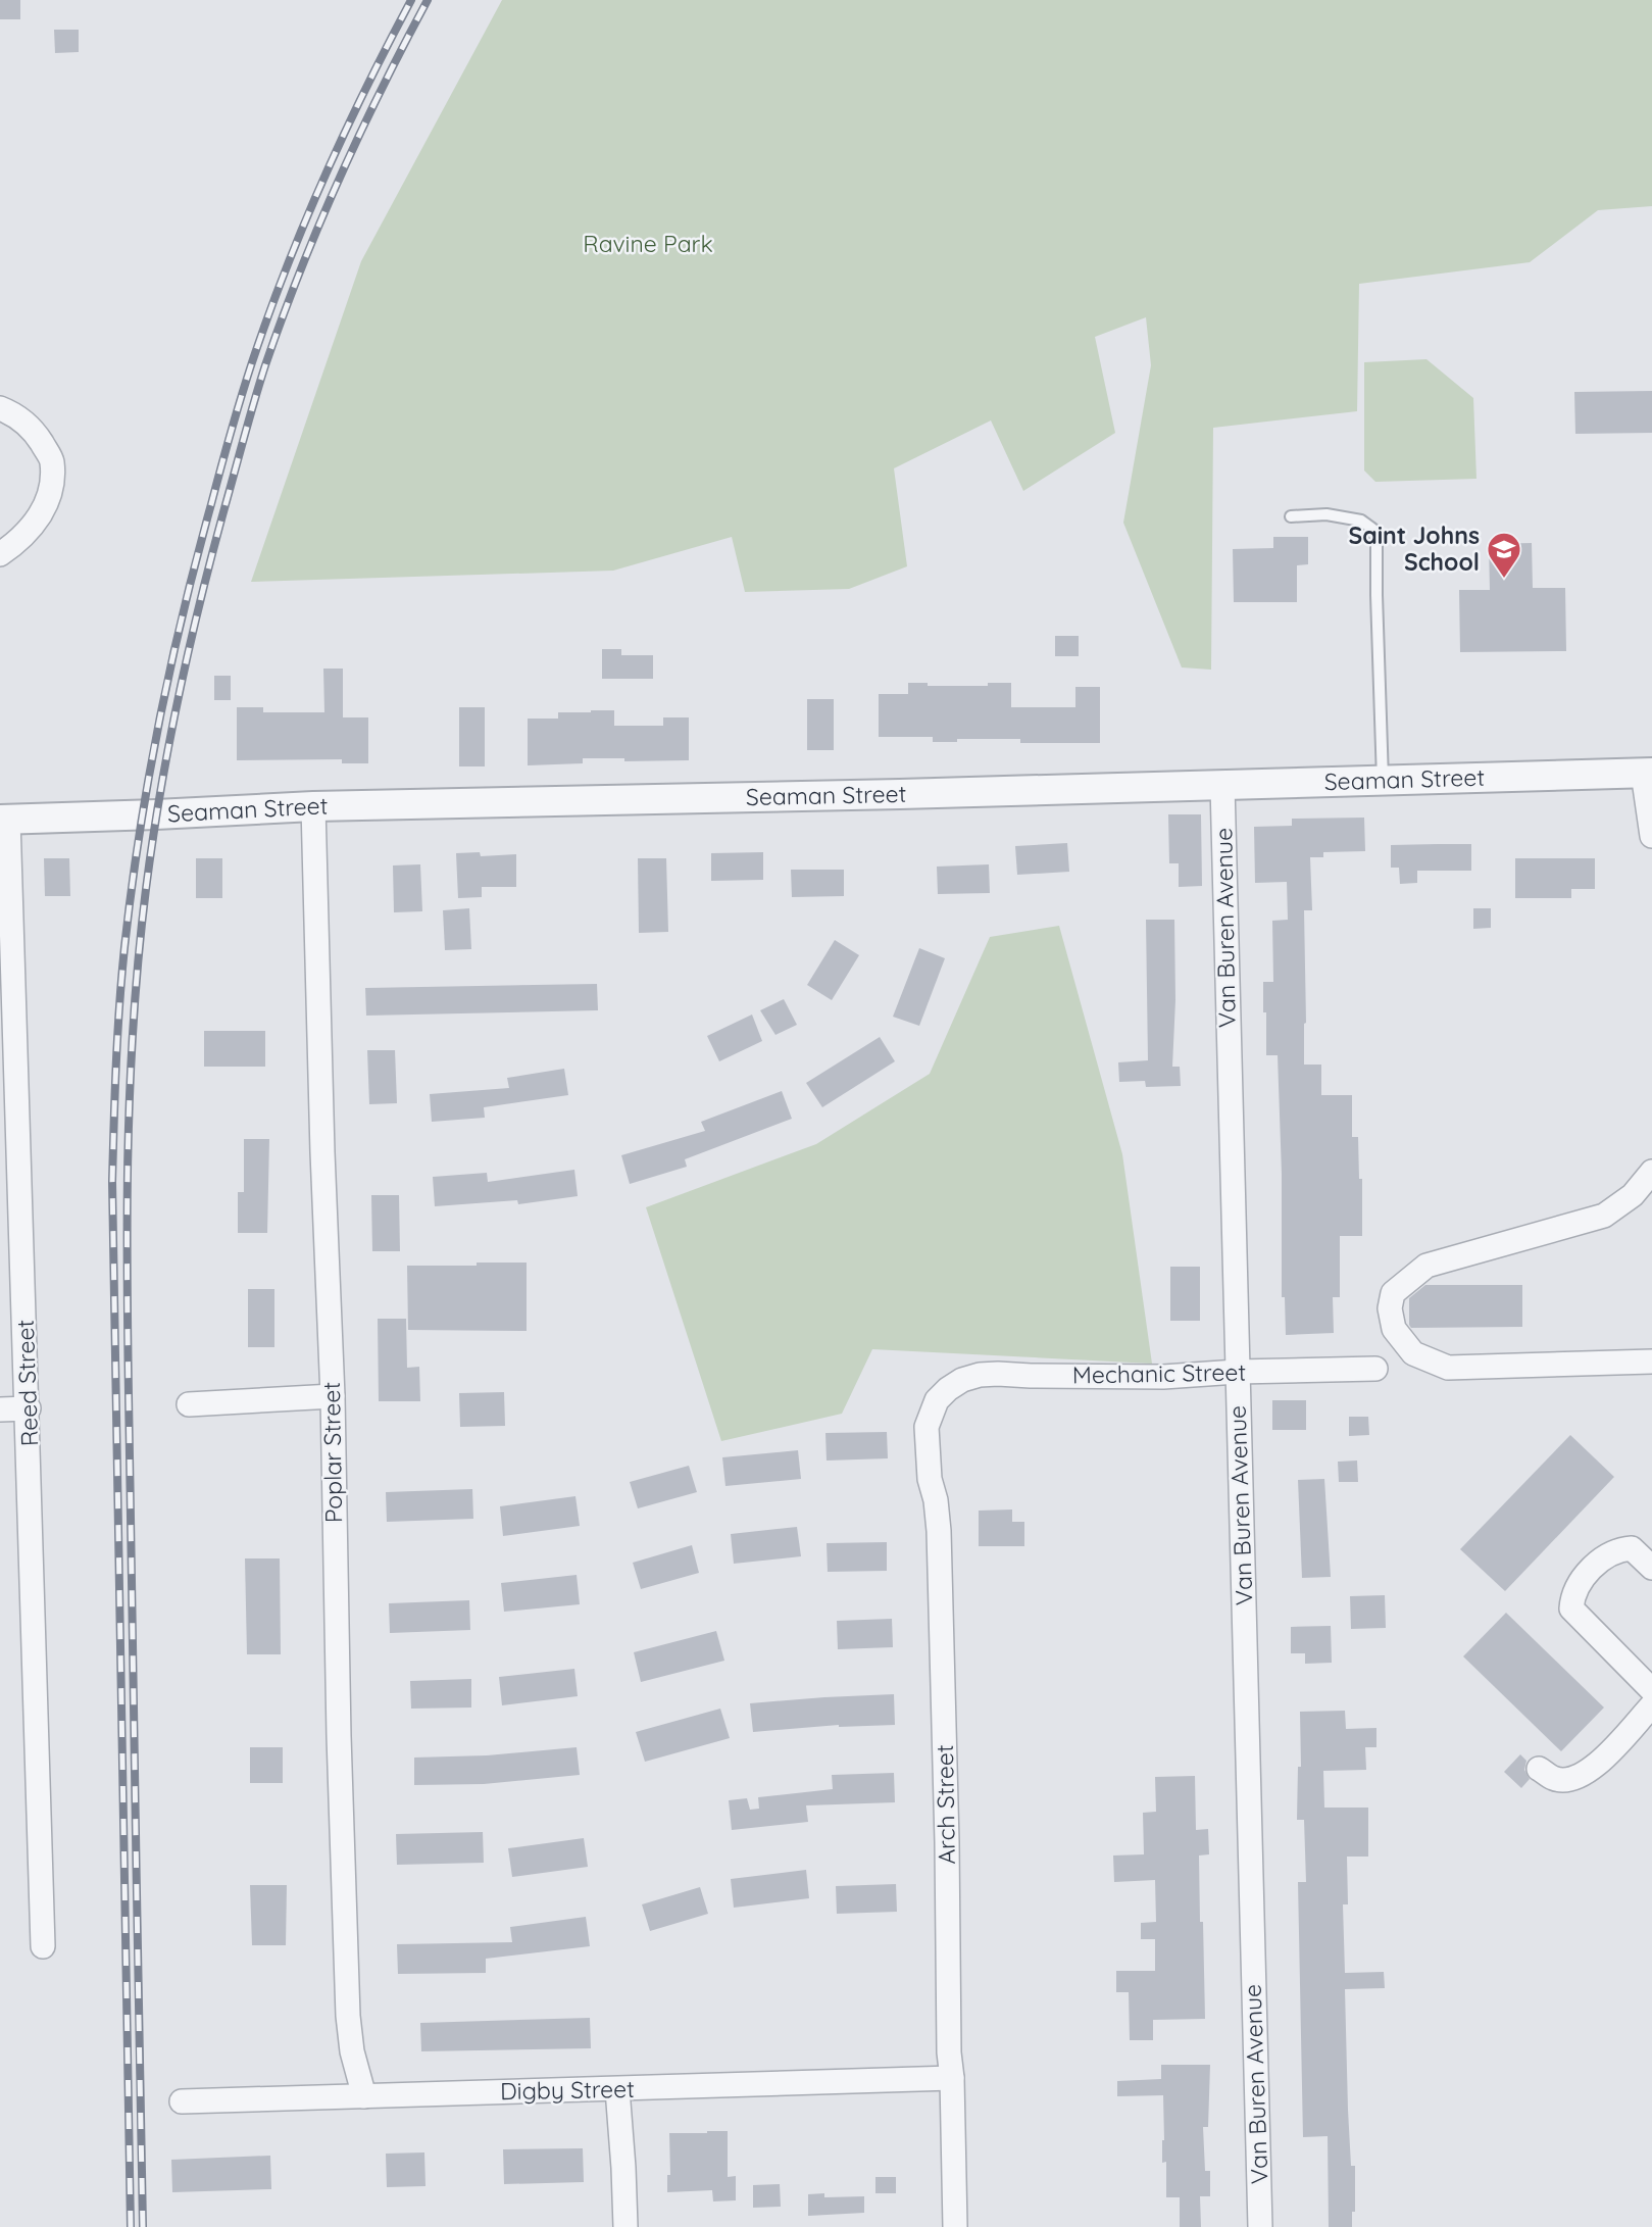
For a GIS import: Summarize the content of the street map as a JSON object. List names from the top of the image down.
{
  "streets": {
    "street": [
      "Seaman Street",
      "Van Buren Avenue",
      "Mechanic Street",
      "Reed Street",
      "Poplar Street",
      "Arch Street",
      "Digby Street"
    ]
  },
  "crossings": [
    ["Seaman Street", "Van Buren Avenue"],
    ["Seaman Street", "Reed Street"],
    ["Seaman Street", "Poplar Street"],
    ["Van Buren Avenue", "Mechanic Street"],
    ["Mechanic Street", "Arch Street"],
    ["Poplar Street", "Digby Street"],
    ["Arch Street", "Digby Street"]
  ],
  "parks": ["Ravine Park"],
  "places": {
    "school or university": ["Saint Johns School"]
  }
}
